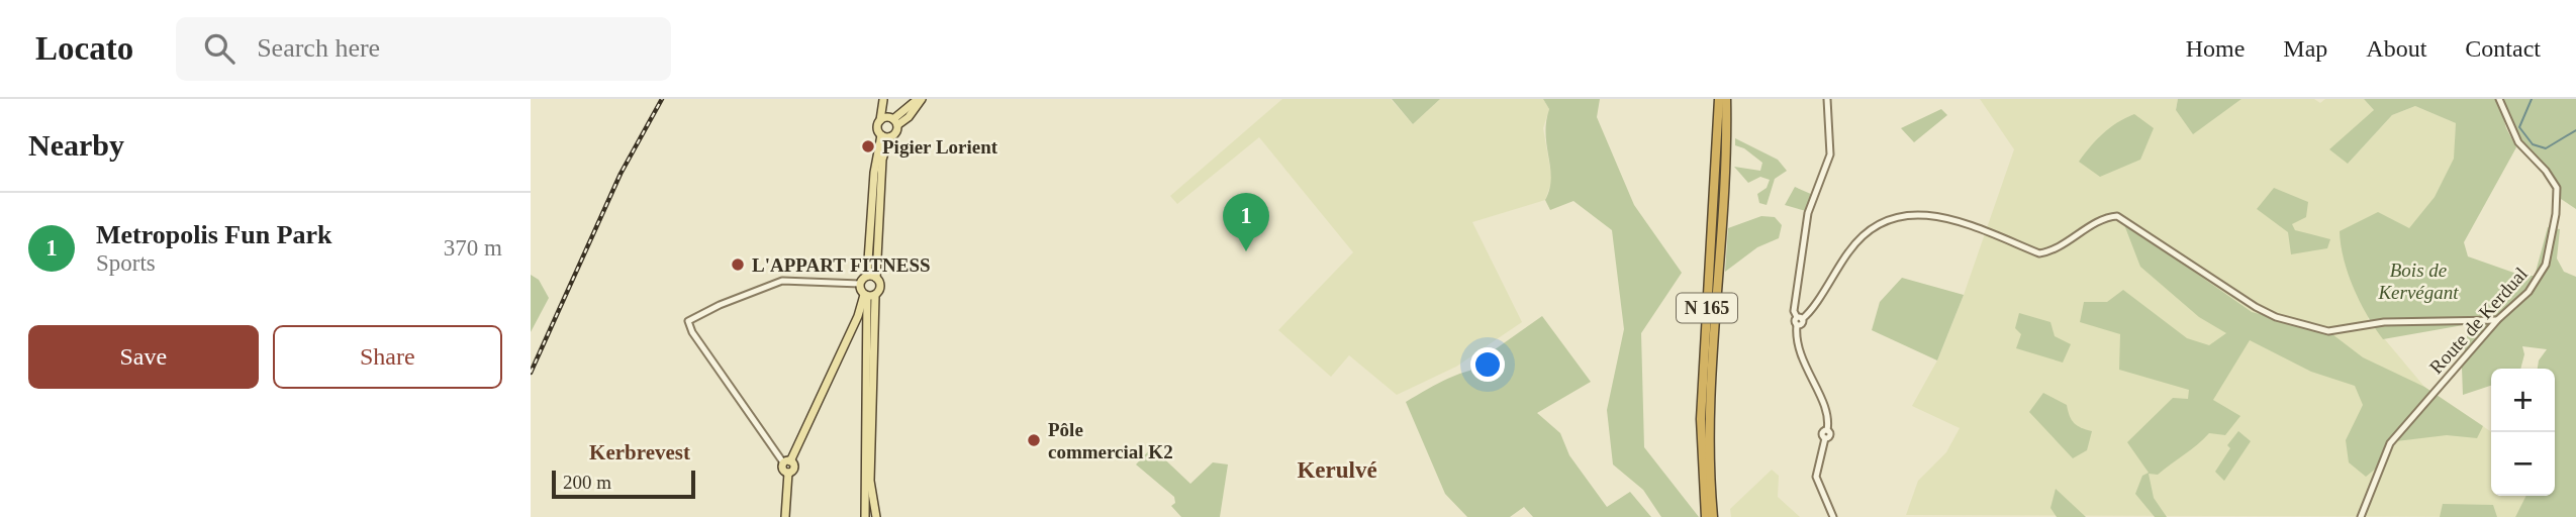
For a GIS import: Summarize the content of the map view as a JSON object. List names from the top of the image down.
{
  "streets": {
    "highway": ["N 165"],
    "street": ["Route de Kerdual"]
  },
  "districts": ["Kerbrevest", "Kerulvé"],
  "parks": ["Bois de Kervégant"],
  "places": ["Pigier Lorient", "L'APPART FITNESS", "Pôle commercial K2"],
  "scale_bar": "200 m",
  "page": {
    "header": "Locato",
    "search": "Search here",
    "nav": [
      "Home",
      "Map",
      "About",
      "Contact"
    ],
    "heading": "Nearby",
    "list": [
      {
        "mark": "1",
        "name": "Metropolis Fun Park",
        "note": "Sports",
        "value": "370 m"
      }
    ],
    "pins": "1",
    "buttons": ["Save", "Share"],
    "map_buttons": ["+", "−"],
    "scale": "200 m"
  }
}
